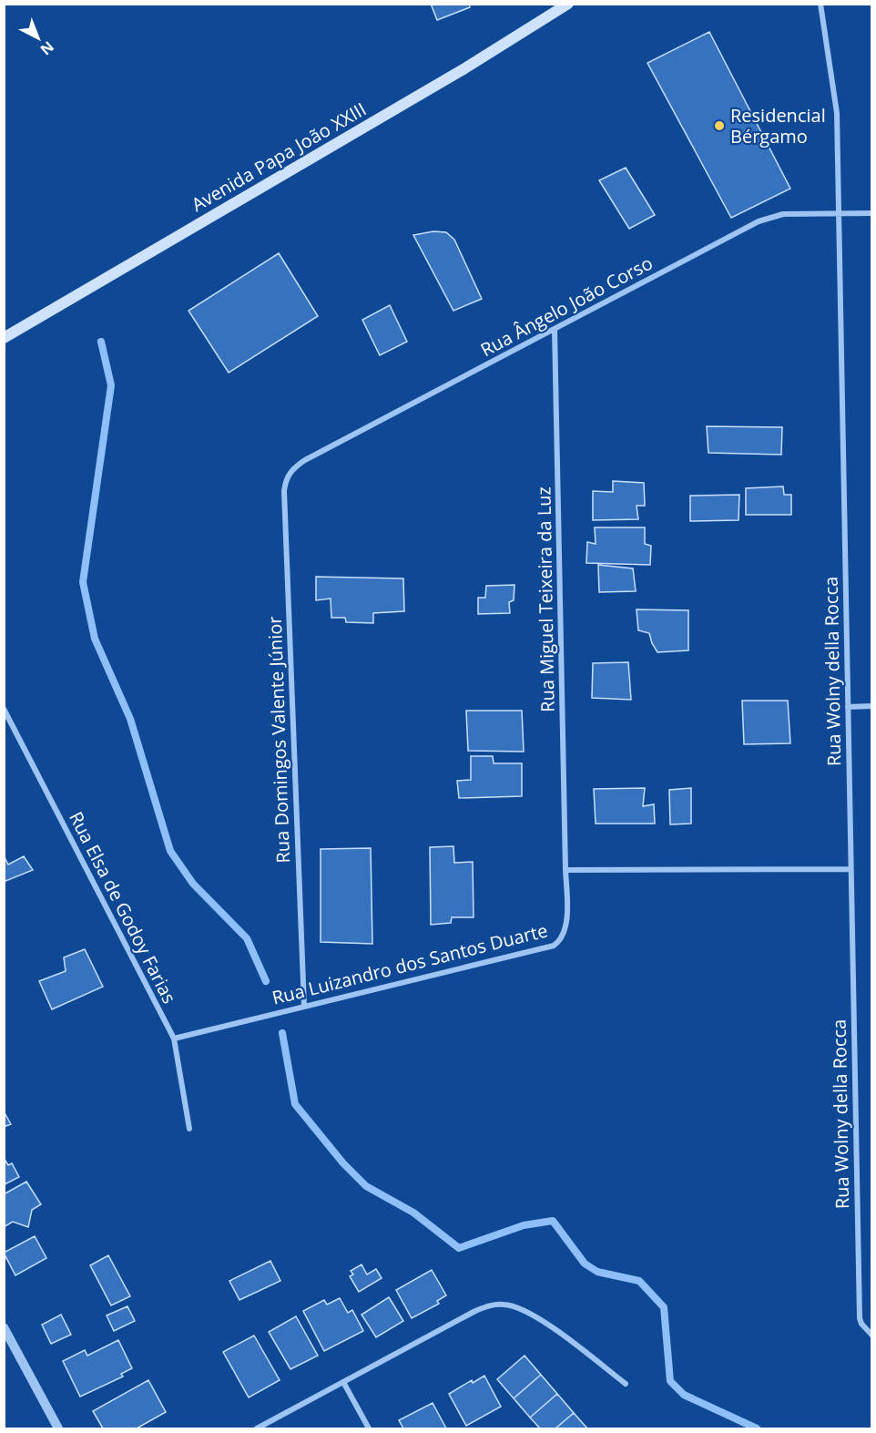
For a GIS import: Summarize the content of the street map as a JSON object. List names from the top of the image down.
{
  "streets": {
    "main road": ["Avenida Papa João XXIII"],
    "street": [
      "Rua Ângelo João Corso",
      "Rua Miguel Teixeira da Luz",
      "Rua Wolny della Rocca",
      "Rua Domingos Valente Júnior",
      "Rua Elsa de Godoy Farias",
      "Rua Luizandro dos Santos Duarte"
    ]
  },
  "crossings": [
    ["Rua Ângelo João Corso", "Rua Miguel Teixeira da Luz"],
    ["Rua Ângelo João Corso", "Rua Wolny della Rocca"],
    ["Rua Ângelo João Corso", "Rua Domingos Valente Júnior"],
    ["Rua Miguel Teixeira da Luz", "Rua Luizandro dos Santos Duarte"],
    ["Rua Domingos Valente Júnior", "Rua Luizandro dos Santos Duarte"],
    ["Rua Elsa de Godoy Farias", "Rua Luizandro dos Santos Duarte"]
  ],
  "places": ["Residencial Bérgamo"],
  "north": "bottom right"
}
